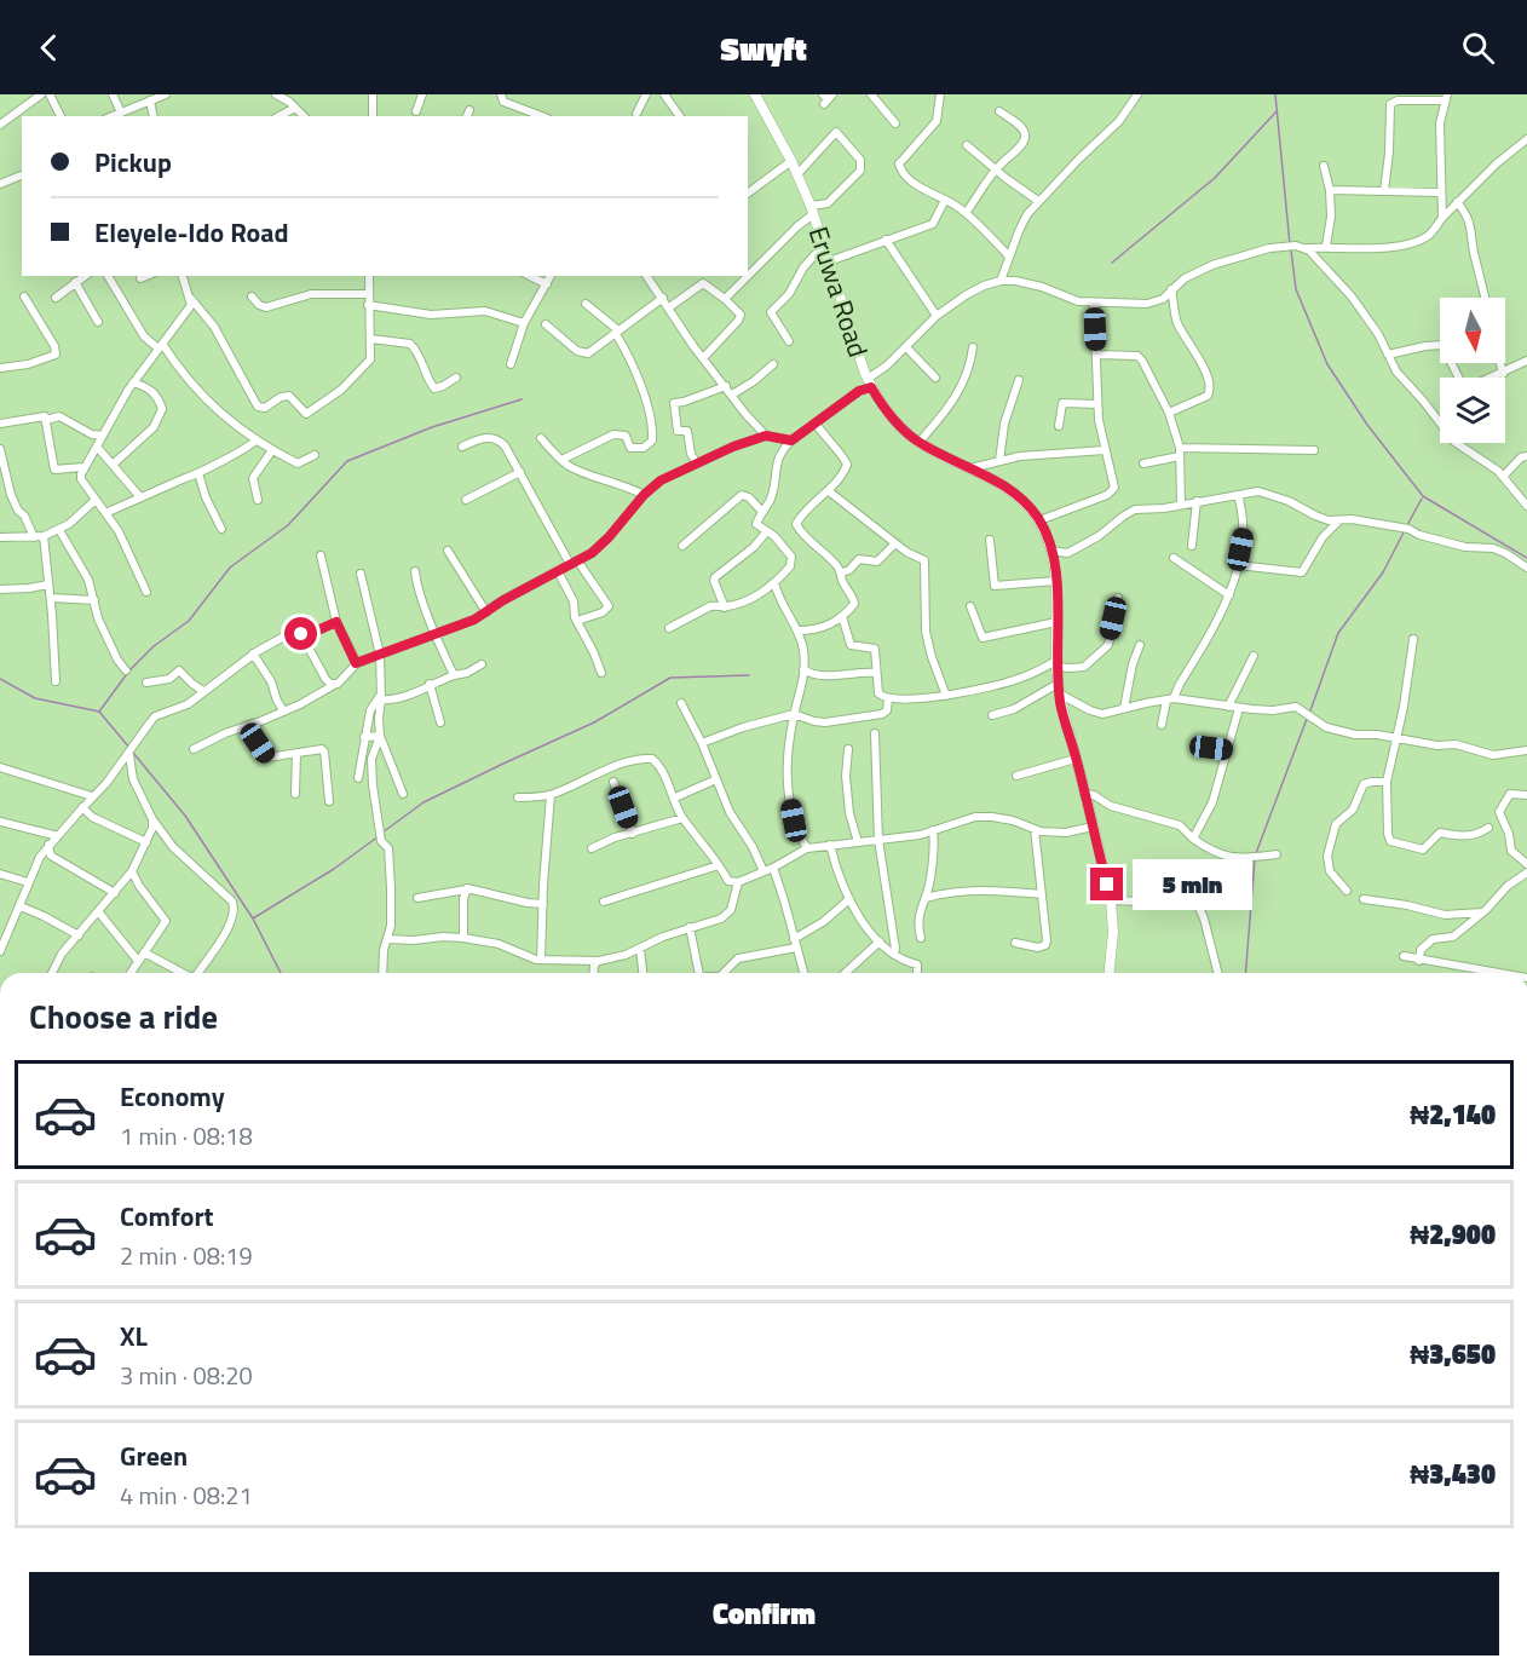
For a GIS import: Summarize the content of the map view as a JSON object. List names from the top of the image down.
{
  "streets": {
    "main road": ["Eruwa Road"]
  },
  "north": "bottom",
  "page": {
    "header": "Swyft",
    "banner": ["Pickup", "Eleyele-Ido Road"],
    "bubble": "5 min",
    "heading": "Choose a ride",
    "list": [
      {
        "name": "Economy",
        "note": "1 min · 08:18",
        "value": "₦2,140"
      },
      {
        "name": "Comfort",
        "note": "2 min · 08:19",
        "value": "₦2,900"
      },
      {
        "name": "XL",
        "note": "3 min · 08:20",
        "value": "₦3,650"
      },
      {
        "name": "Green",
        "note": "4 min · 08:21",
        "value": "₦3,430"
      }
    ],
    "buttons": "Confirm"
  }
}
